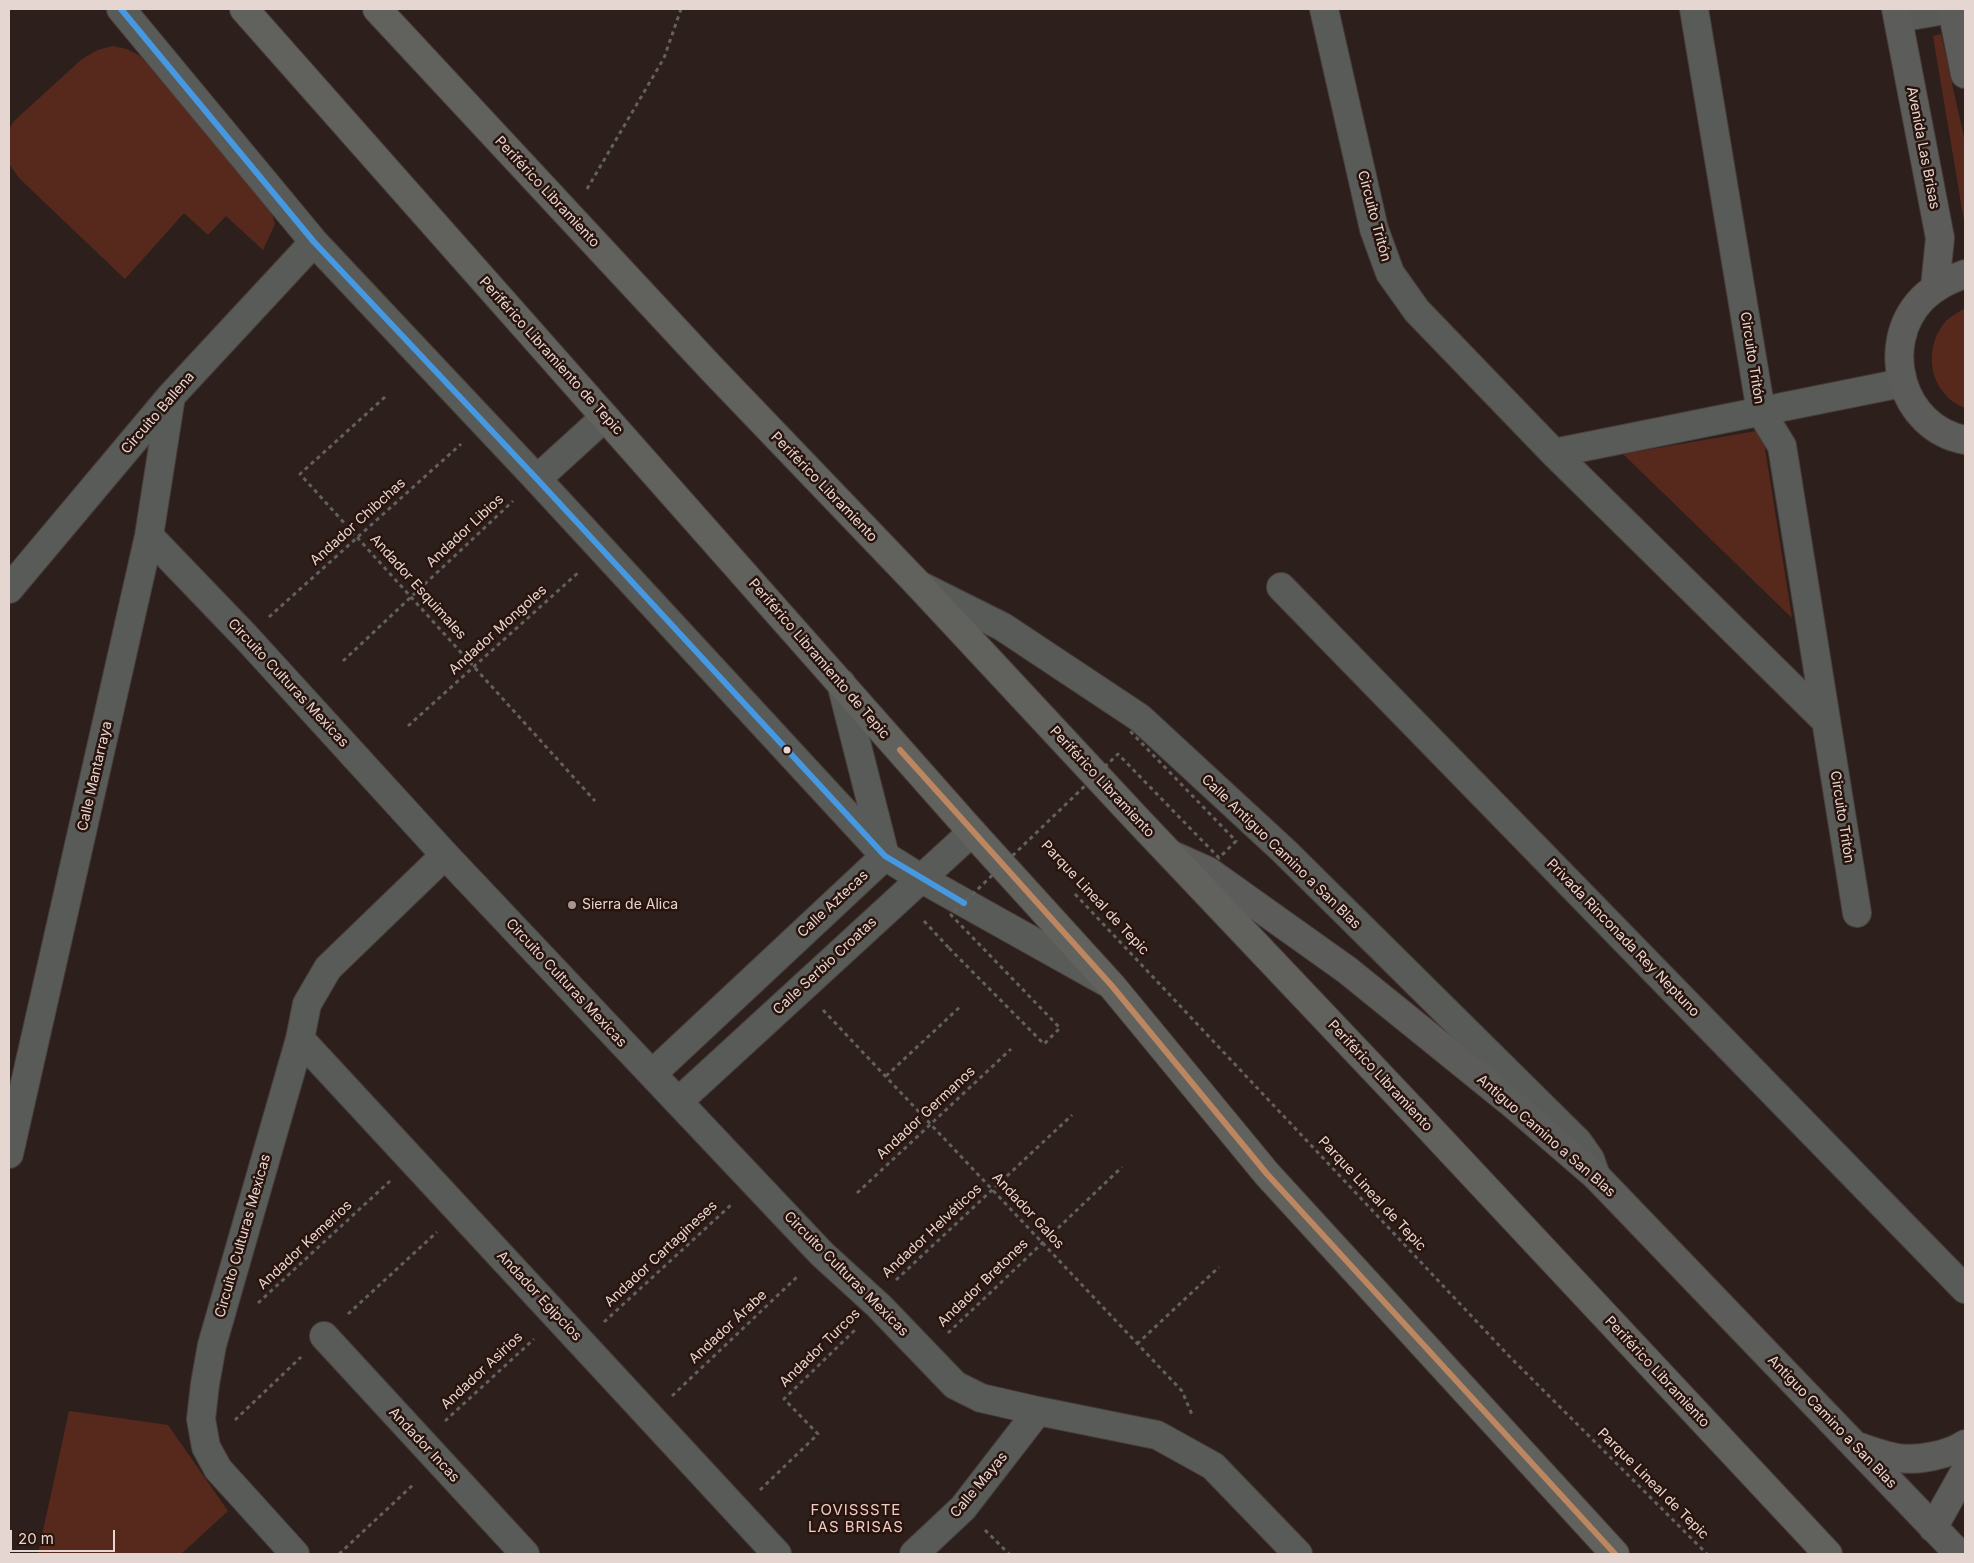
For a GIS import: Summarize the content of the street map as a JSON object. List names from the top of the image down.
{
  "streets": {
    "highway": ["Periférico Libramiento", "Periférico Libramiento de Tepic"],
    "street": [
      "Avenida Las Brisas",
      "Circuito Tritón",
      "Circuito Ballena",
      "Circuito Culturas Mexicas",
      "Calle Mantarraya",
      "Calle Antiguo Camino a San Blas",
      "Calle Aztecas",
      "Privada Rinconada Rey Neptuno",
      "Calle Serbio Croatas",
      "Antiguo Camino a San Blas",
      "Andador Egipcios",
      "Andador Incas",
      "Calle Mayas"
    ],
    "path": [
      "Andador Chibchas",
      "Andador Libios",
      "Andador Esquimales",
      "Andador Mongoles",
      "Parque Lineal de Tepic",
      "Andador Germanos",
      "Andador Galos",
      "Andador Helvéticos",
      "Andador Kemerios",
      "Andador Cartagineses",
      "Andador Bretones",
      "Andador Árabe",
      "Andador Turcos",
      "Andador Asirios"
    ]
  },
  "crossings": [
    ["Periférico Libramiento", "Calle Antiguo Camino a San Blas"],
    ["Periférico Libramiento", "Antiguo Camino a San Blas"],
    ["Periférico Libramiento de Tepic", "Calle Serbio Croatas"],
    ["Circuito Ballena", "Calle Mantarraya"],
    ["Andador Chibchas", "Andador Esquimales"],
    ["Andador Chibchas", "Circuito Culturas Mexicas"],
    ["Andador Libios", "Andador Esquimales"],
    ["Andador Esquimales", "Andador Mongoles"],
    ["Circuito Culturas Mexicas", "Calle Mantarraya"],
    ["Circuito Culturas Mexicas", "Calle Aztecas"],
    ["Circuito Culturas Mexicas", "Calle Serbio Croatas"],
    ["Circuito Culturas Mexicas", "Andador Galos"],
    ["Circuito Culturas Mexicas", "Andador Helvéticos"],
    ["Circuito Culturas Mexicas", "Andador Cartagineses"],
    ["Circuito Culturas Mexicas", "Andador Bretones"],
    ["Circuito Culturas Mexicas", "Andador Egipcios"],
    ["Circuito Culturas Mexicas", "Andador Árabe"],
    ["Circuito Culturas Mexicas", "Andador Turcos"],
    ["Circuito Culturas Mexicas", "Calle Mayas"],
    ["Calle Antiguo Camino a San Blas", "Antiguo Camino a San Blas"],
    ["Calle Serbio Croatas", "Andador Galos"],
    ["Andador Germanos", "Andador Galos"],
    ["Andador Galos", "Andador Helvéticos"],
    ["Andador Galos", "Andador Bretones"],
    ["Andador Helvéticos", "Andador Turcos"],
    ["Andador Kemerios", "Andador Egipcios"],
    ["Andador Cartagineses", "Andador Egipcios"],
    ["Andador Egipcios", "Andador Árabe"],
    ["Andador Egipcios", "Andador Turcos"],
    ["Andador Egipcios", "Andador Asirios"],
    ["Andador Asirios", "Andador Incas"]
  ],
  "districts": ["FOVISSSTE LAS BRISAS"],
  "places": ["Sierra de Alica"],
  "scale_bar": "20 m"
}
